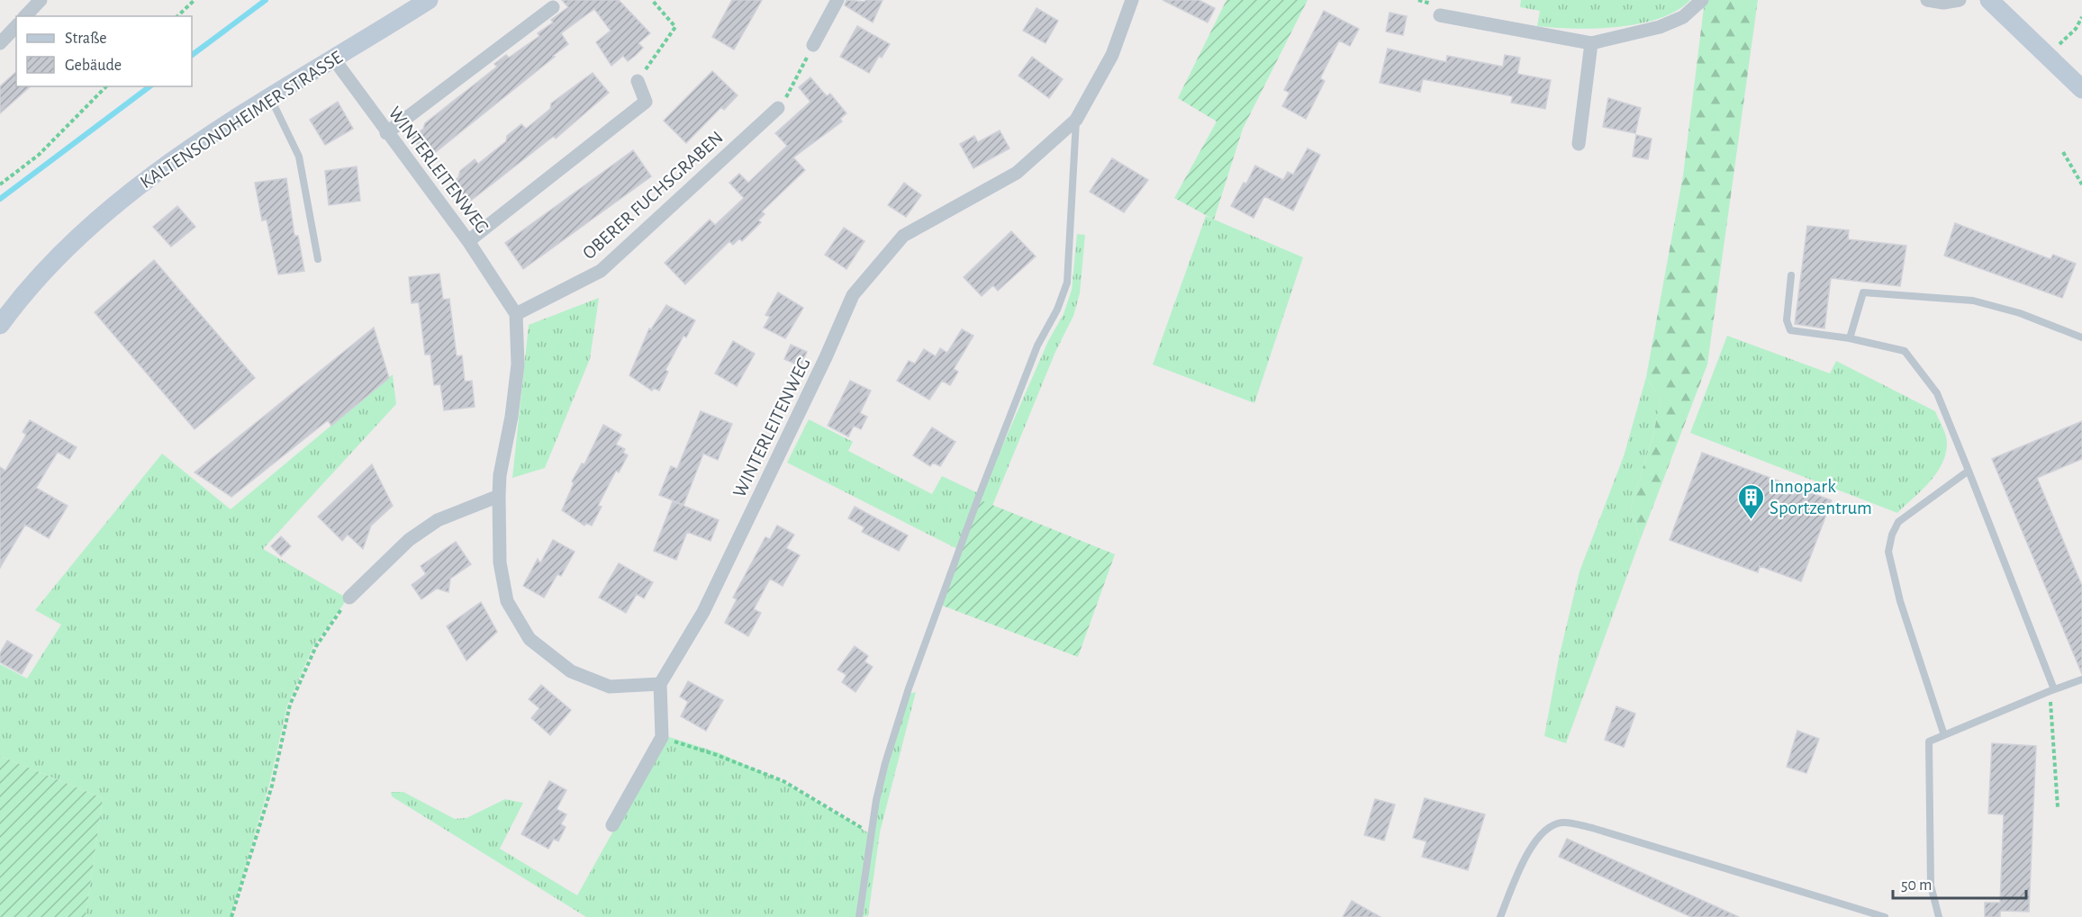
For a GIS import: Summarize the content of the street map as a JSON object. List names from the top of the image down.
{
  "streets": {
    "main road": ["KALTENSONDHEIMER STRASSE"],
    "street": ["WINTERLEITENWEG", "OBERER FUCHSGRABEN"]
  },
  "crossings": [
    ["KALTENSONDHEIMER STRASSE", "WINTERLEITENWEG"],
    ["WINTERLEITENWEG", "OBERER FUCHSGRABEN"]
  ],
  "places": {
    "building": ["Innopark Sportzentrum"]
  },
  "legend": ["Straße", "Gebäude"],
  "scale_bar": "50 m"
}
